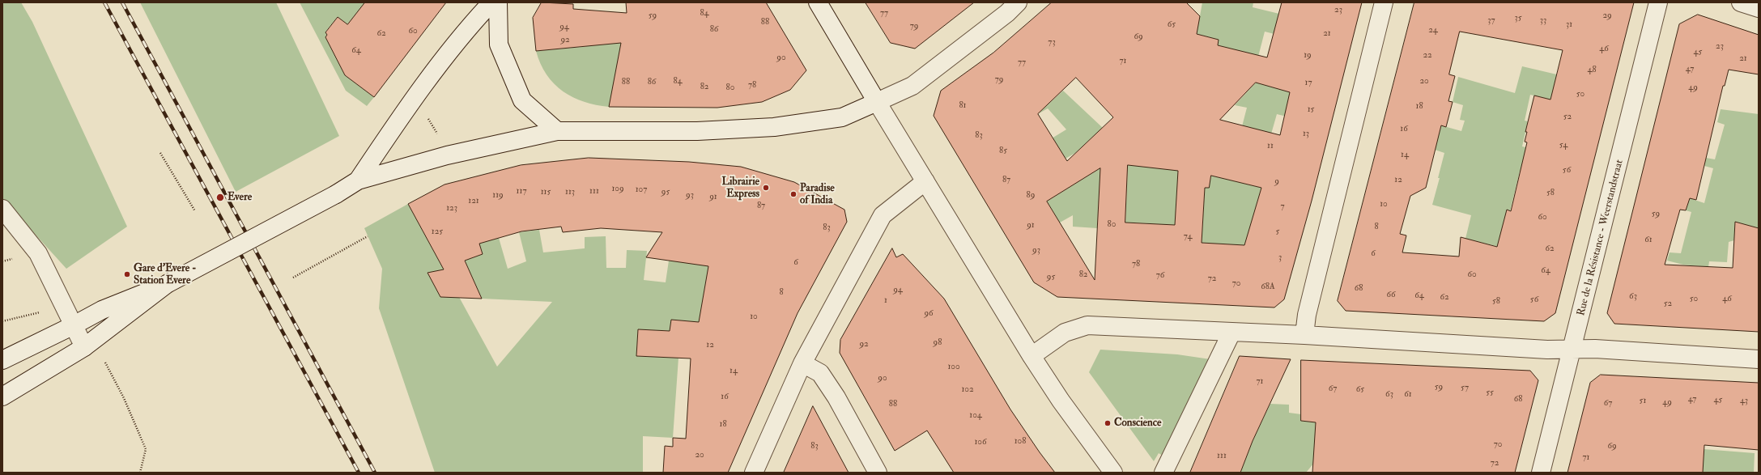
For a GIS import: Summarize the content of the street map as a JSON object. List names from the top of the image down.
{
  "streets": {
    "street": ["Rue de la Résistance - Weerstandstraat"]
  },
  "places": [
    "Librairie Express",
    "Paradise of India",
    "Evere",
    "Gare d'Evere - Station Evere",
    "Conscience"
  ],
  "house_numbers": [
    "23",
    "84",
    "77",
    "59",
    "29",
    "35",
    "37",
    "33",
    "88",
    "65",
    "31",
    "79",
    "94",
    "86",
    "24",
    "60",
    "62",
    "21",
    "69",
    "92",
    "73",
    "23",
    "46",
    "64",
    "45",
    "19",
    "22",
    "90",
    "21",
    "71",
    "77",
    "47",
    "48",
    "79",
    "84",
    "20",
    "88",
    "86",
    "17",
    "78",
    "82",
    "80",
    "49",
    "50",
    "81",
    "18",
    "15",
    "52",
    "16",
    "13",
    "83",
    "54",
    "11",
    "85",
    "14",
    "56",
    "87",
    "12",
    "9",
    "109",
    "107",
    "117",
    "111",
    "115",
    "113",
    "95",
    "58",
    "119",
    "93",
    "89",
    "91",
    "121",
    "10",
    "87",
    "7",
    "123",
    "59",
    "60",
    "80",
    "91",
    "8",
    "83",
    "125",
    "5",
    "74",
    "61",
    "62",
    "93",
    "6",
    "3",
    "6",
    "78",
    "64",
    "82",
    "60",
    "76",
    "95",
    "72",
    "70",
    "68A",
    "68",
    "94",
    "8",
    "66",
    "64",
    "63",
    "62",
    "50",
    "46",
    "56",
    "1",
    "58",
    "52",
    "96",
    "10",
    "98",
    "92",
    "12",
    "100",
    "14",
    "90",
    "71",
    "59",
    "57",
    "67",
    "102",
    "65",
    "55",
    "63",
    "61",
    "16",
    "68",
    "47",
    "45",
    "51",
    "43",
    "49",
    "67",
    "88",
    "104",
    "18",
    "108",
    "106",
    "70",
    "83",
    "69",
    "20",
    "111",
    "71",
    "72"
  ]
}
